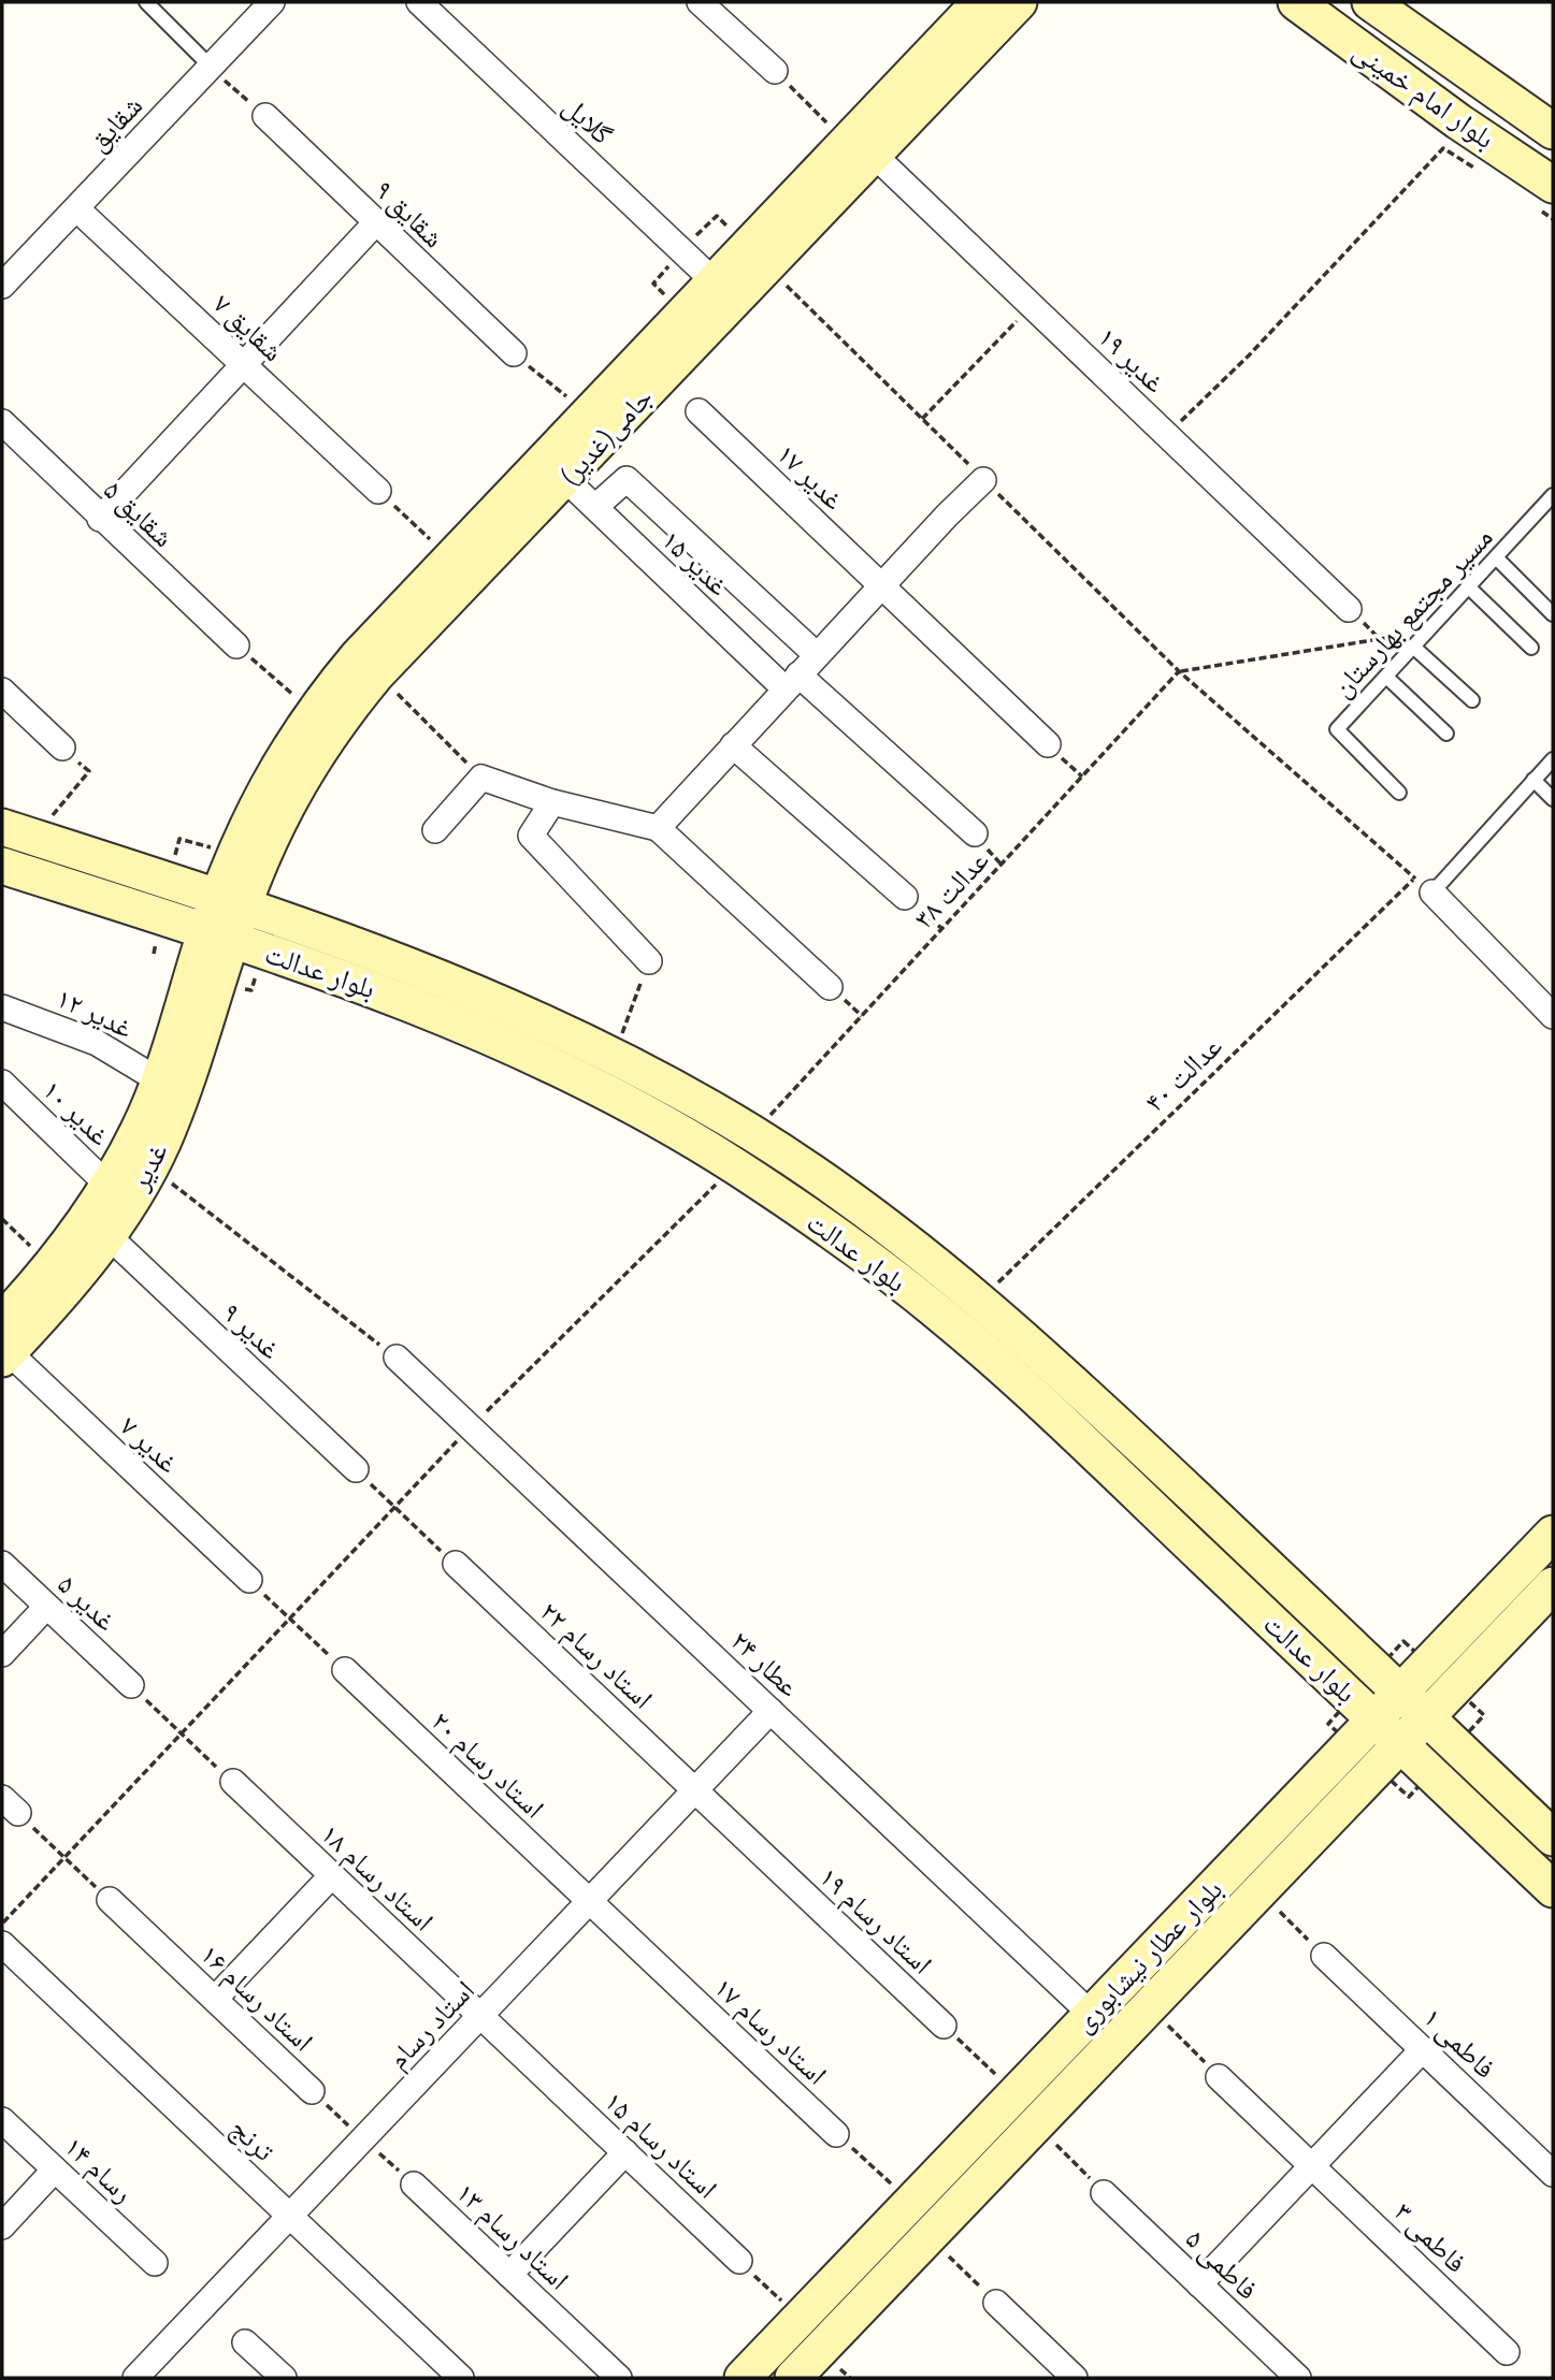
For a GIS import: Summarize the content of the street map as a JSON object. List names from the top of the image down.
{
  "streets": {
    "street": [
      "بلوار امام خمینی",
      "گلایل",
      "شقایق",
      "شقایق ۹",
      "شقایق ۷",
      "غدیر ۱۹",
      "جامی(غدیر)",
      "غدیر ۱۷",
      "شقایق ۵",
      "غدیر ۱۵",
      "بلوار عدالت",
      "غدیر ۱۲",
      "غدیر ۱۰",
      "غدیر",
      "غدیر ۹",
      "غدیر ۷",
      "غدیر ۵",
      "استاد رسام ۲۲",
      "عطار ۲۴",
      "استاد رسام ۲۰",
      "استاد رسام ۱۸",
      "استاد رسام ۱۹",
      "بلوار عطار نیشابوری",
      "استاد رسام ۱۶",
      "استاد رسام",
      "استاد رسام ۱۷",
      "فاطمی ۱",
      "ترنج",
      "استاد رسام ۱۵",
      "رسام ۱۴",
      "استاد رسام ۱۳",
      "فاطمی ۳",
      "فاطمی ۵"
    ],
    "lane": ["مسیر مجتمع بهارستان"],
    "path": ["عدالت ۳۸", "عدالت ۴۰"]
  },
  "crossings": [
    ["گلایل", "جامی(غدیر)"],
    ["شقایق", "شقایق ۷"],
    ["غدیر ۱۹", "جامی(غدیر)"],
    ["جامی(غدیر)", "غدیر ۱۵"],
    ["جامی(غدیر)", "بلوار عدالت"],
    ["عدالت ۳۸", "بلوار عدالت"],
    ["بلوار عدالت", "عدالت ۴۰"],
    ["بلوار عدالت", "غدیر"],
    ["بلوار عدالت", "بلوار عطار نیشابوری"],
    ["غدیر ۱۲", "غدیر"],
    ["غدیر ۱۰", "غدیر"],
    ["غدیر", "غدیر ۹"],
    ["غدیر", "غدیر ۷"],
    ["استاد رسام ۲۲", "استاد رسام ۱۹"],
    ["استاد رسام ۲۲", "استاد رسام"],
    ["عطار ۲۴", "بلوار عطار نیشابوری"],
    ["عطار ۲۴", "استاد رسام"],
    ["استاد رسام ۲۰", "استاد رسام"],
    ["استاد رسام ۲۰", "استاد رسام ۱۷"],
    ["استاد رسام ۱۸", "استاد رسام"],
    ["استاد رسام ۱۸", "استاد رسام ۱۵"],
    ["استاد رسام ۱۹", "استاد رسام"],
    ["استاد رسام ۱۶", "استاد رسام"],
    ["استاد رسام ۱۶", "استاد رسام ۱۳"],
    ["استاد رسام", "استاد رسام ۱۷"],
    ["استاد رسام", "ترنج"],
    ["استاد رسام", "استاد رسام ۱۵"],
    ["استاد رسام", "استاد رسام ۱۳"]
  ]
}
